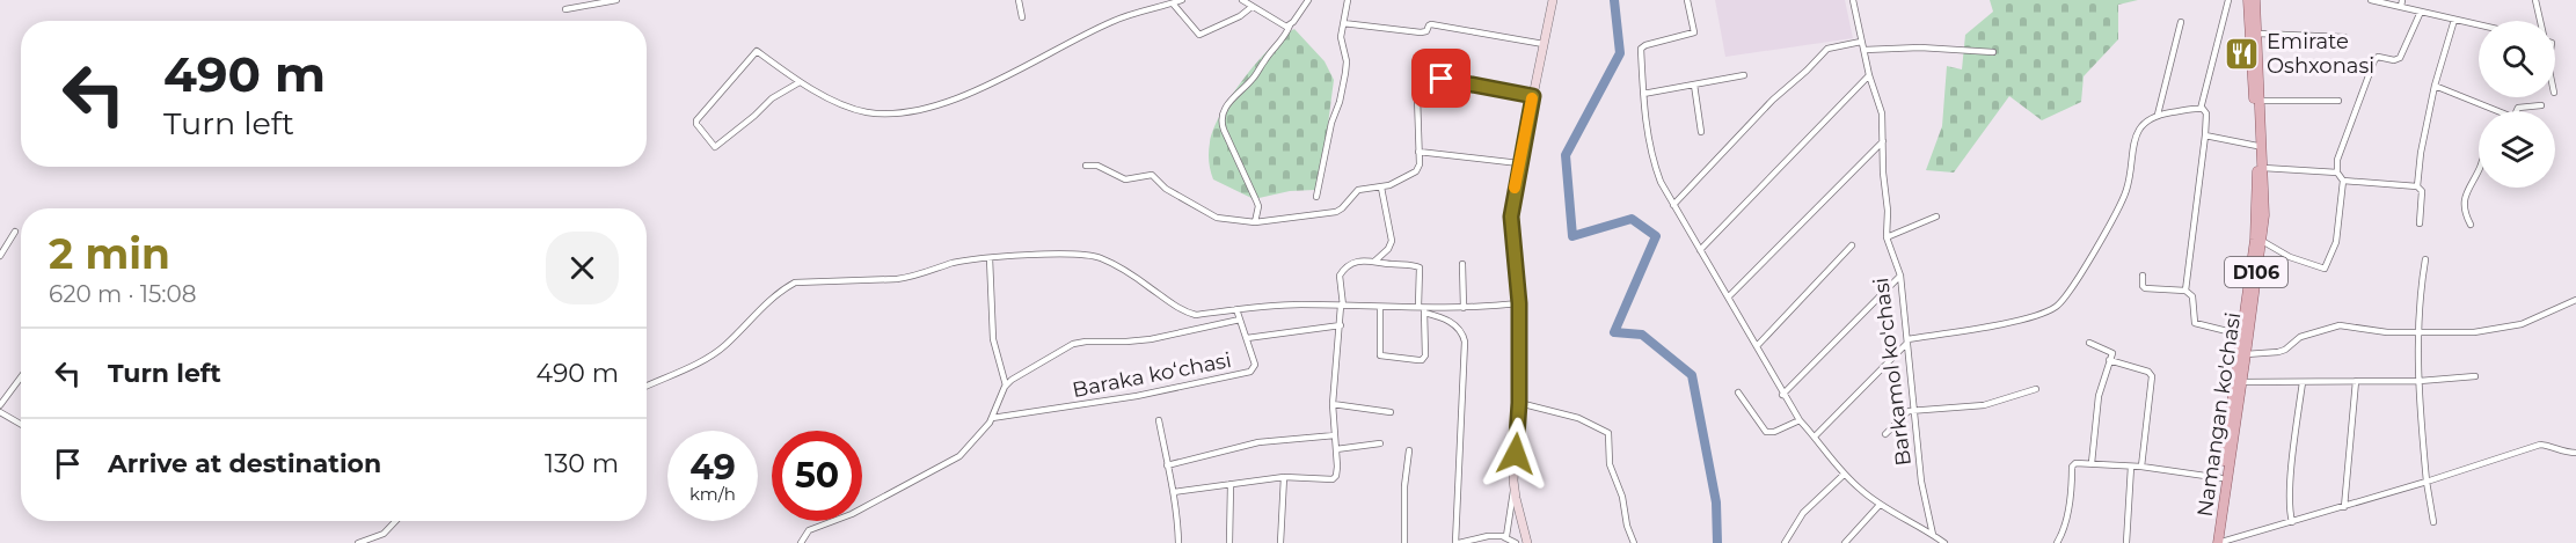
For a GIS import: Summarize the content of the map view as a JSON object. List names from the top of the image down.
{
  "streets": {
    "main road": ["D106", "Namangan ko'chasi"],
    "street": ["Barkamol ko'chasi", "Baraka koʻchasi"]
  },
  "places": {
    "restaurant": ["Emirate Oshxonasi"]
  },
  "page": {
    "turn": ["490 m", "Turn left"],
    "heading": ["2 min", "620 m · 15:08"],
    "list": [
      {
        "name": "Turn left",
        "value": "490 m"
      },
      {
        "name": "Arrive at destination",
        "value": "130 m"
      }
    ],
    "speed": "49 km/h",
    "limit": "50"
  }
}
